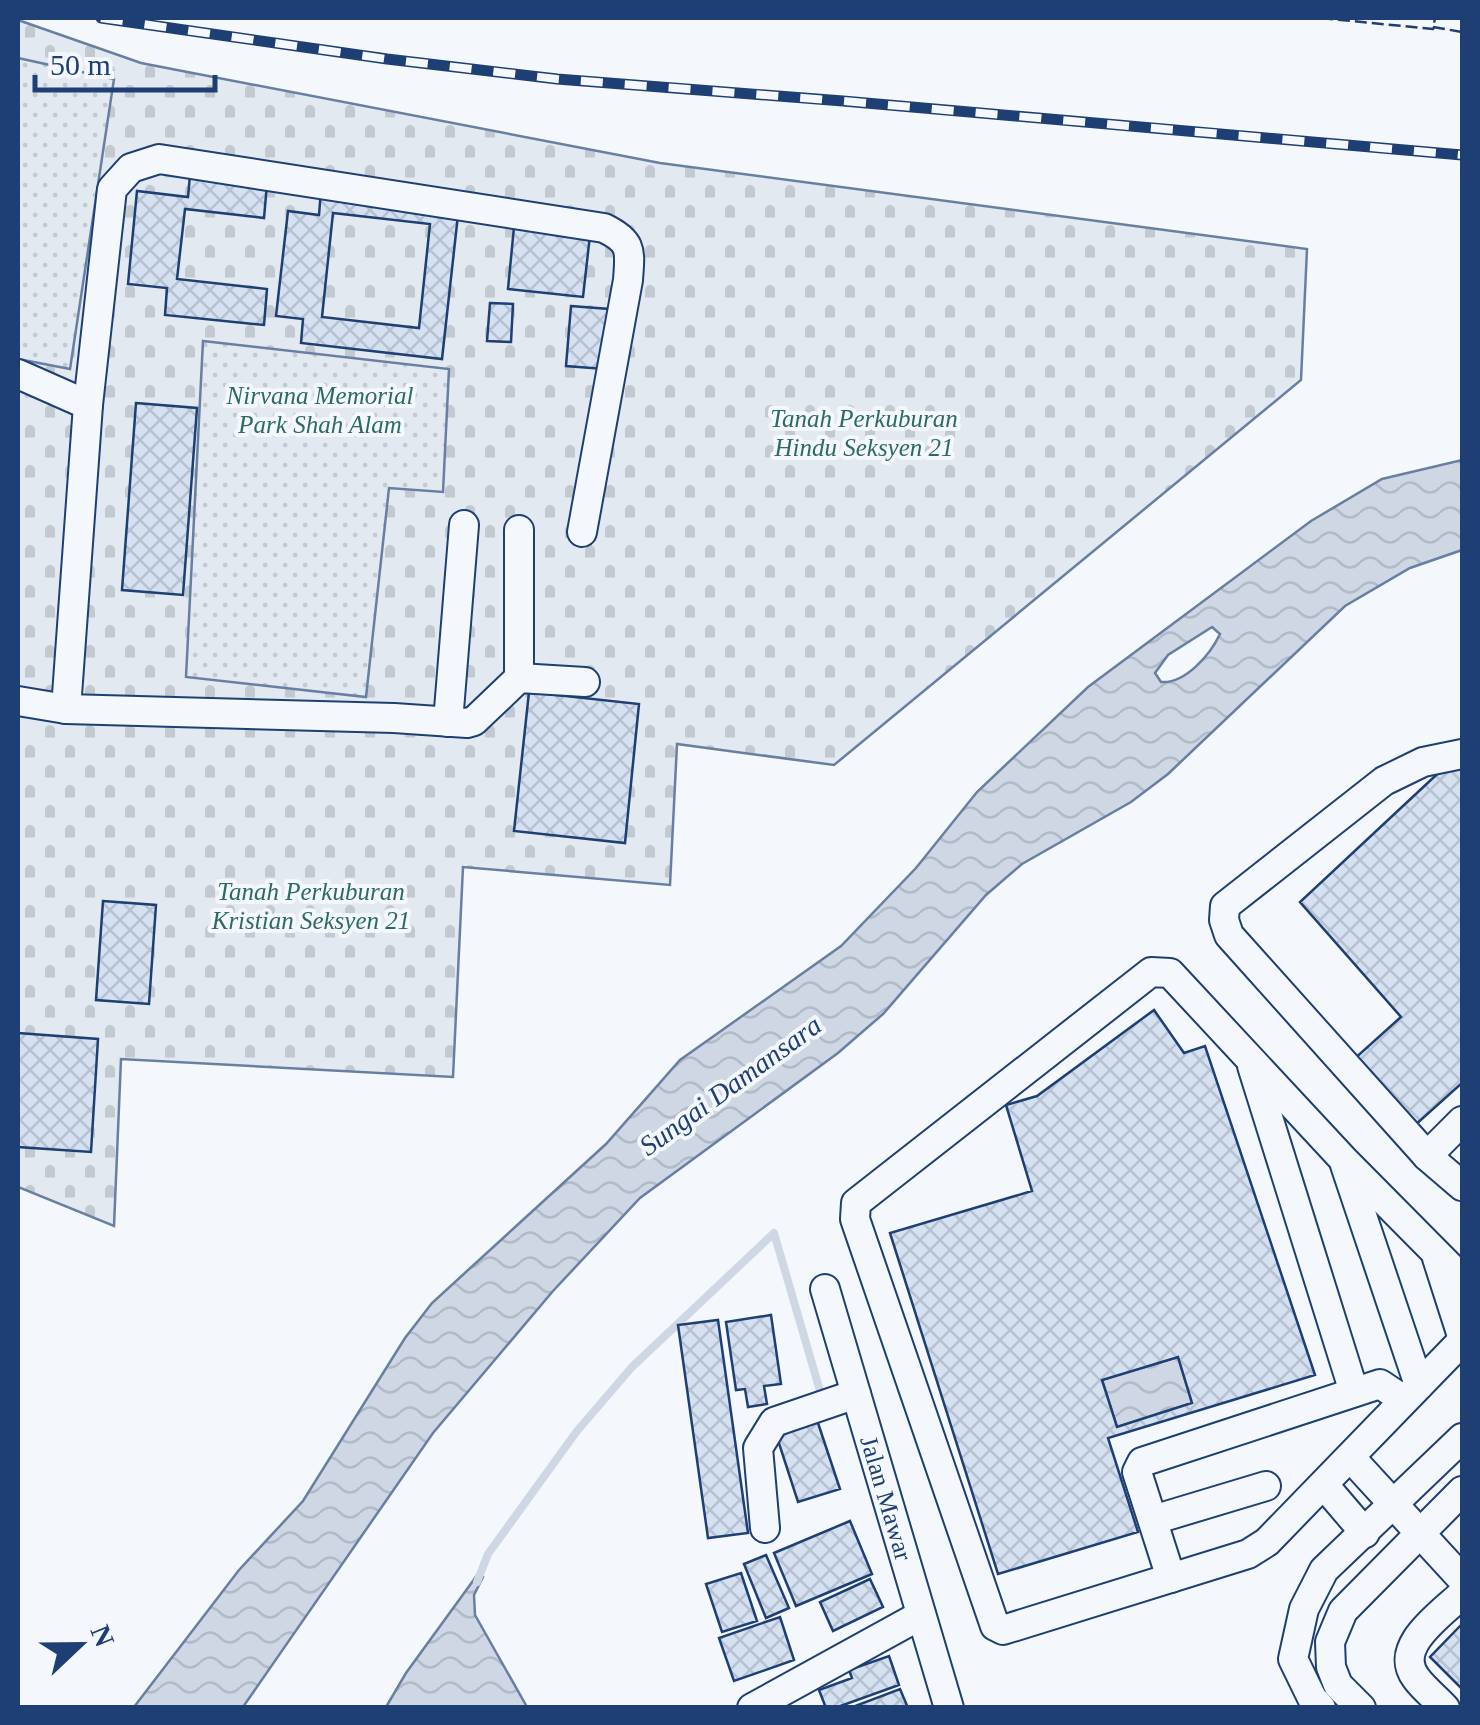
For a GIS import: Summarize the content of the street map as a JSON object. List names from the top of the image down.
{
  "streets": {
    "street": ["Jalan Mawar"]
  },
  "water": ["Sungai Damansara"],
  "parks": ["Nirvana Memorial Park Shah Alam", "Tanah Perkuburan Hindu Seksyen 21", "Tanah Perkuburan Kristian Seksyen 21"],
  "scale_bar": "50 m",
  "north": "right"
}
